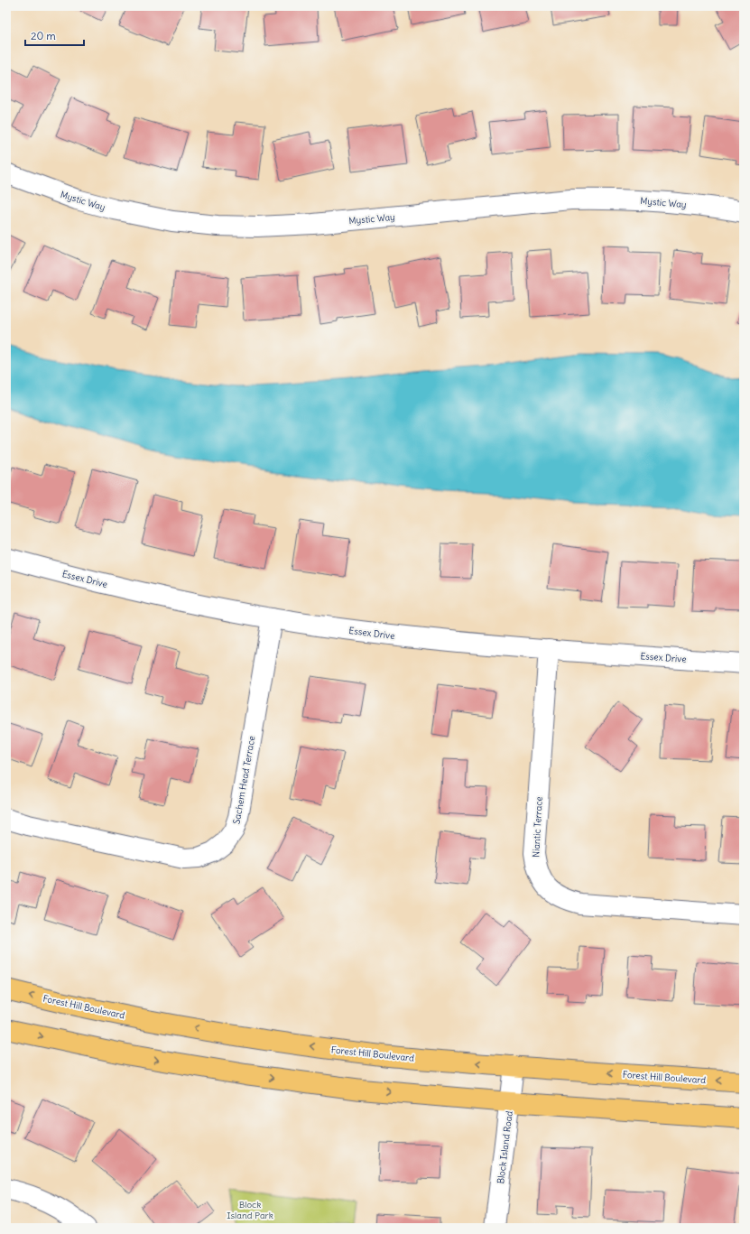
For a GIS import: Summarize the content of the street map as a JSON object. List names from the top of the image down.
{
  "streets": {
    "main road": ["Forest Hill Boulevard"],
    "street": [
      "Mystic Way",
      "Essex Drive",
      "Sachem Head Terrace",
      "Niantic Terrace",
      "Block Island Road"
    ]
  },
  "crossings": [
    ["Essex Drive", "Sachem Head Terrace"],
    ["Essex Drive", "Niantic Terrace"],
    ["Forest Hill Boulevard", "Block Island Road"]
  ],
  "parks": ["Block Island Park"],
  "scale_bar": "20 m"
}
